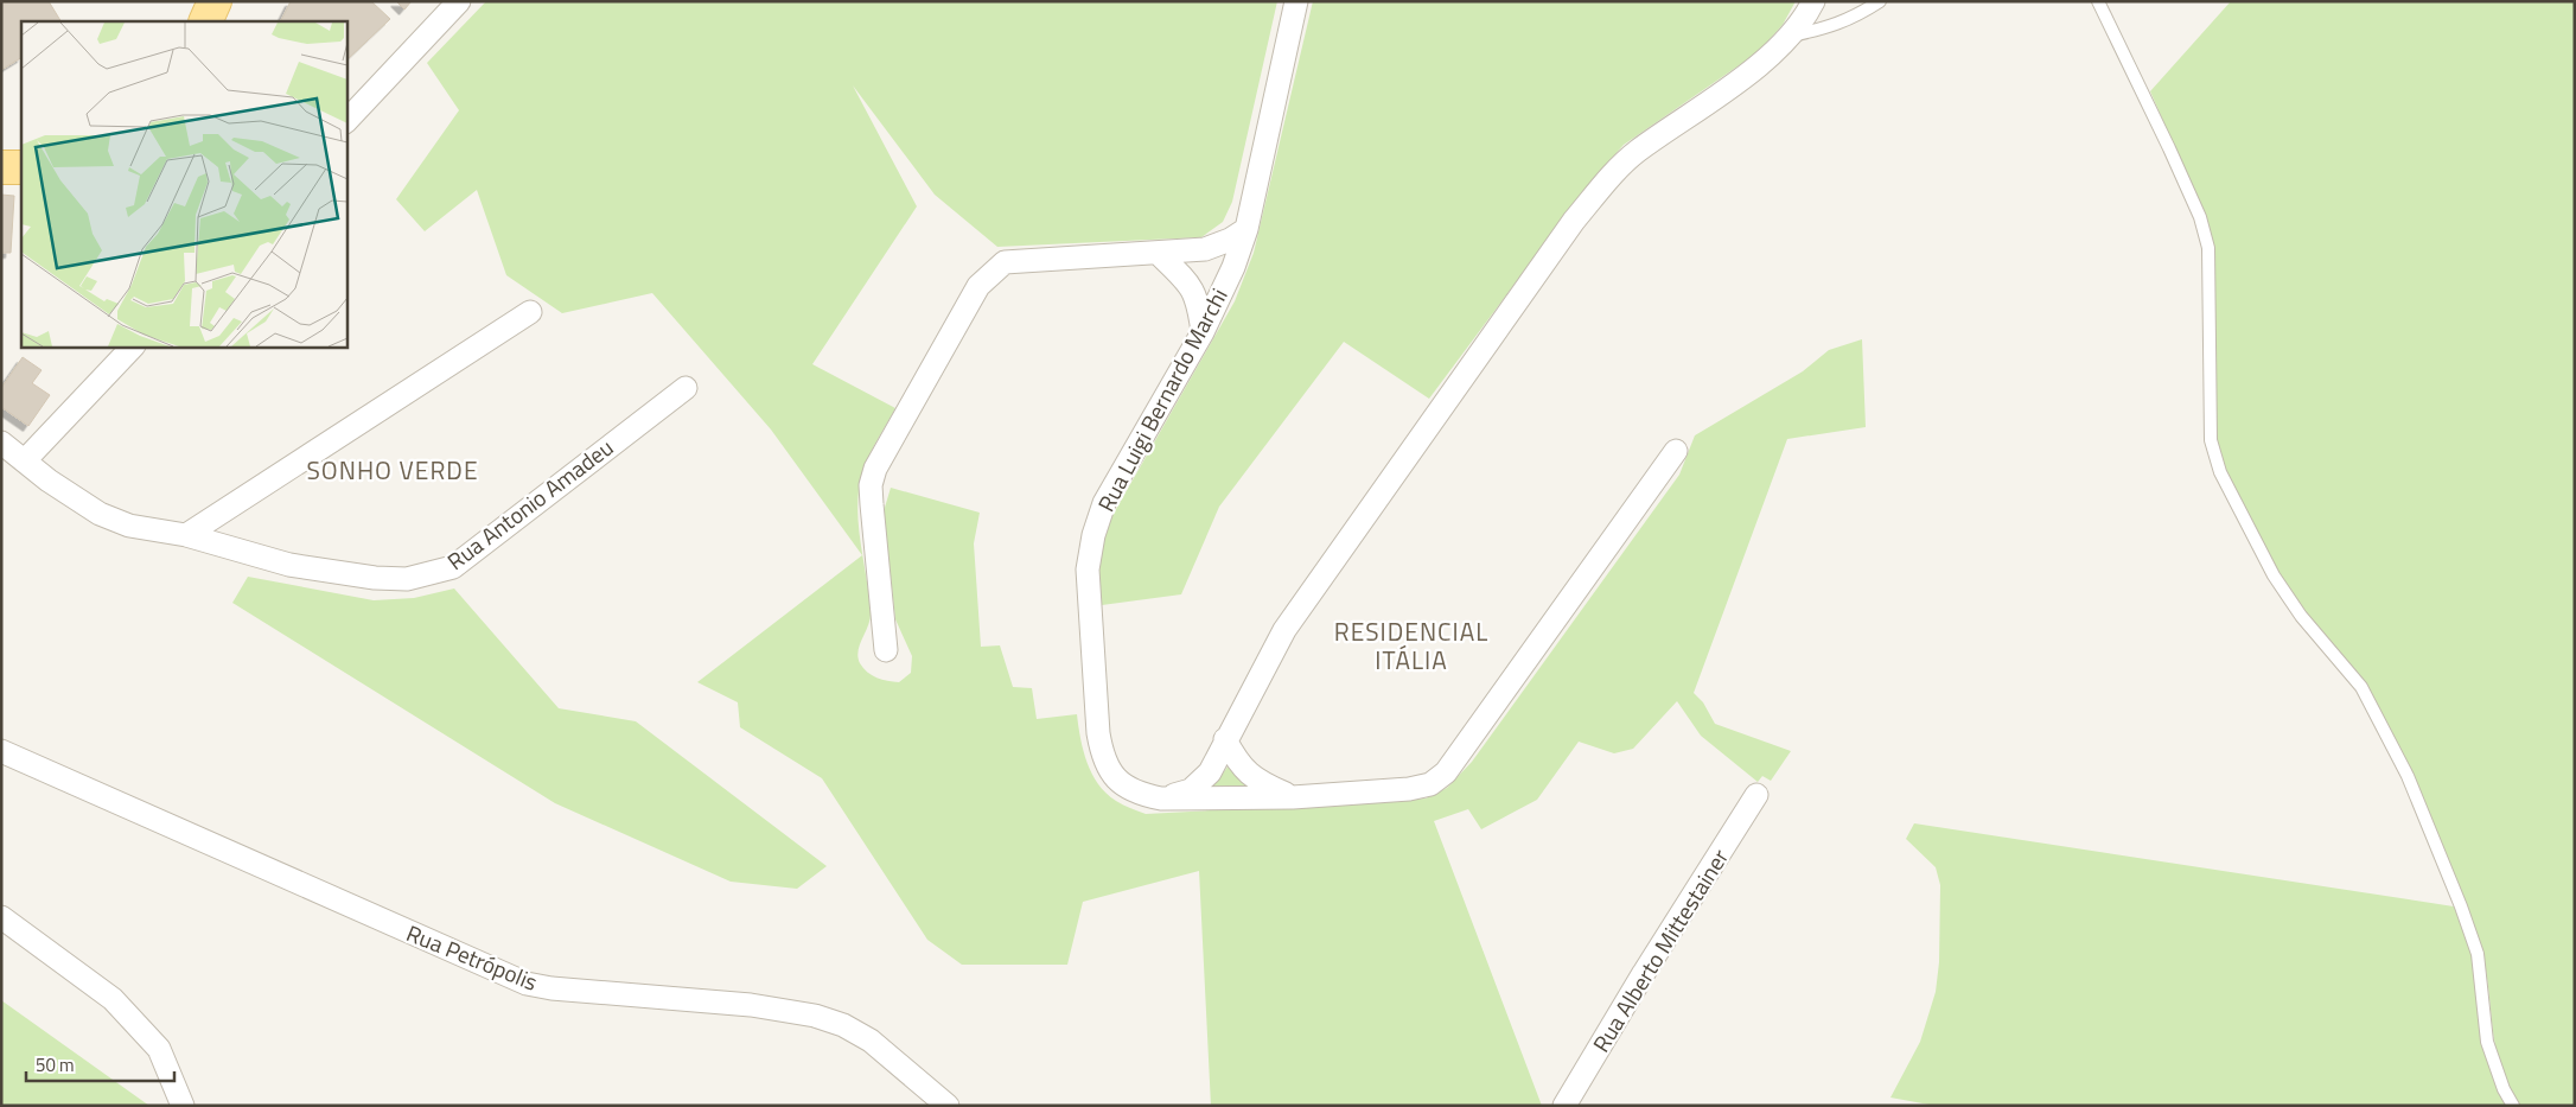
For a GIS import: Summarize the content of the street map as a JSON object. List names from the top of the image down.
{
  "streets": {
    "street": [
      "Rua Luigi Bernardo Marchi",
      "Rua Antonio Amadeu",
      "Rua Alberto Mittestainer",
      "Rua Petrópolis"
    ]
  },
  "districts": ["SONHO VERDE", "RESIDENCIAL ITÁLIA"],
  "scale_bar": "50 m"
}
